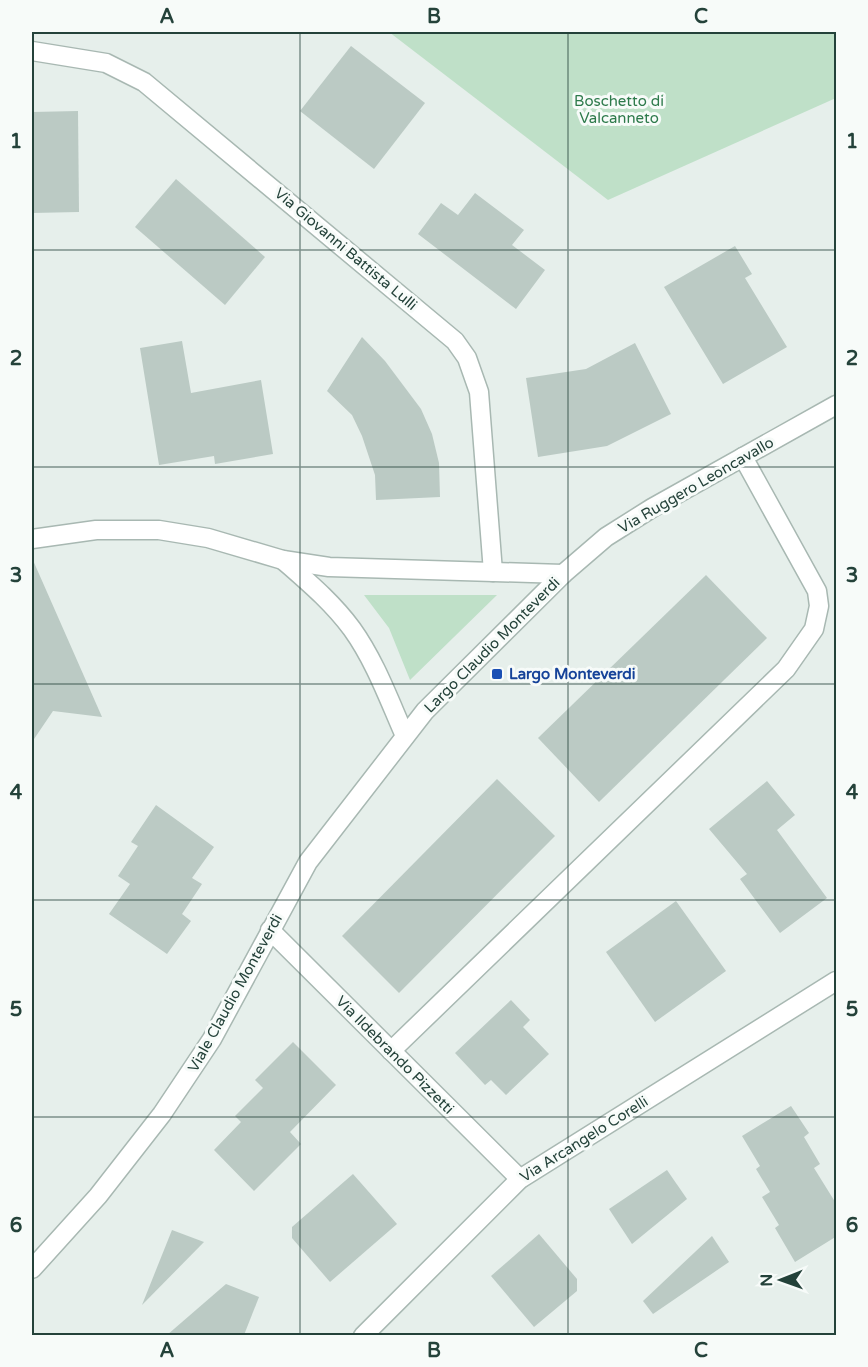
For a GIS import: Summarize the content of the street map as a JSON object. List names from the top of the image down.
{
  "streets": {
    "street": [
      "Via Giovanni Battista Lulli",
      "Via Ruggero Leoncavallo",
      "Largo Claudio Monteverdi",
      "Viale Claudio Monteverdi",
      "Via Ildebrando Pizzetti",
      "Via Arcangelo Corelli"
    ]
  },
  "crossings": [
    ["Via Giovanni Battista Lulli", "Largo Claudio Monteverdi"],
    ["Via Ruggero Leoncavallo", "Largo Claudio Monteverdi"],
    ["Largo Claudio Monteverdi", "Viale Claudio Monteverdi"],
    ["Viale Claudio Monteverdi", "Via Ildebrando Pizzetti"],
    ["Via Ildebrando Pizzetti", "Via Arcangelo Corelli"]
  ],
  "parks": ["Boschetto di Valcanneto"],
  "places": {
    "transit": ["Largo Monteverdi"]
  },
  "north": "left",
  "grid": {
    "columns": ["A", "B", "C"],
    "rows": [
      "1",
      "2",
      "3",
      "4",
      "5",
      "6"
    ]
  }
}
